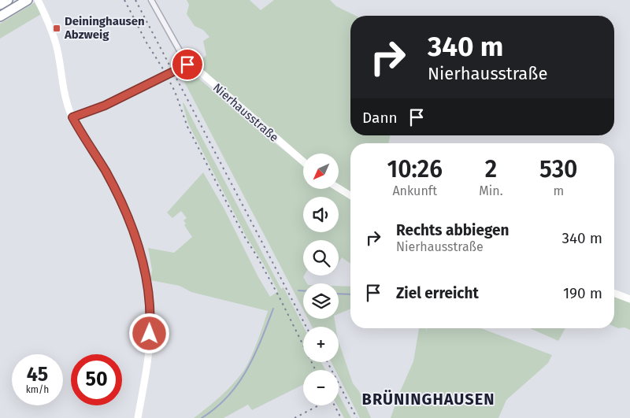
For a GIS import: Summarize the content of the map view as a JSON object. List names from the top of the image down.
{
  "streets": {
    "main road": ["Nierhausstraße"]
  },
  "districts": ["BRÜNINGHAUSEN"],
  "places": {
    "transit": ["Deininghausen Abzweig"]
  },
  "north": "bottom left",
  "page": {
    "turn": ["340 m", "Nierhausstraße"],
    "then": "Dann",
    "eta": [
      "10:26",
      "Ankunft",
      "2",
      "Min.",
      "530",
      "m"
    ],
    "map_buttons": ["+", "−"],
    "list": [
      {
        "name": "Rechts abbiegen",
        "note": "Nierhausstraße",
        "value": "340 m"
      },
      {
        "name": "Ziel erreicht",
        "value": "190 m"
      }
    ],
    "speed": "45 km/h",
    "limit": "50"
  }
}
